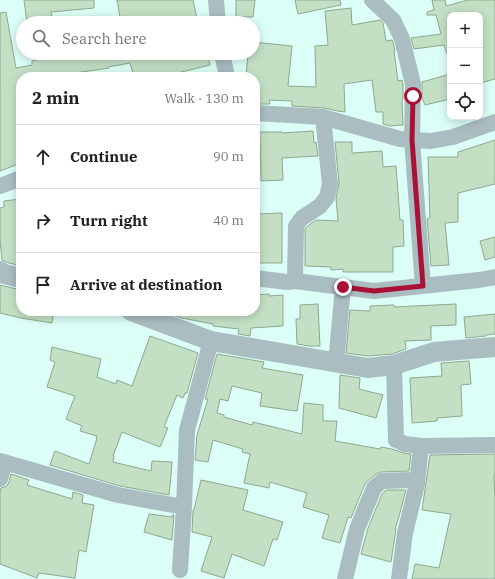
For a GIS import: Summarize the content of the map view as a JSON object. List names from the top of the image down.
{
  "page": {
    "map_buttons": ["+", "−"],
    "search": "Search here",
    "heading": ["2 min", "Walk · 130 m"],
    "list": [
      ["Continue", "90 m"],
      ["Turn right", "40 m"],
      "Arrive at destination"
    ]
  }
}
